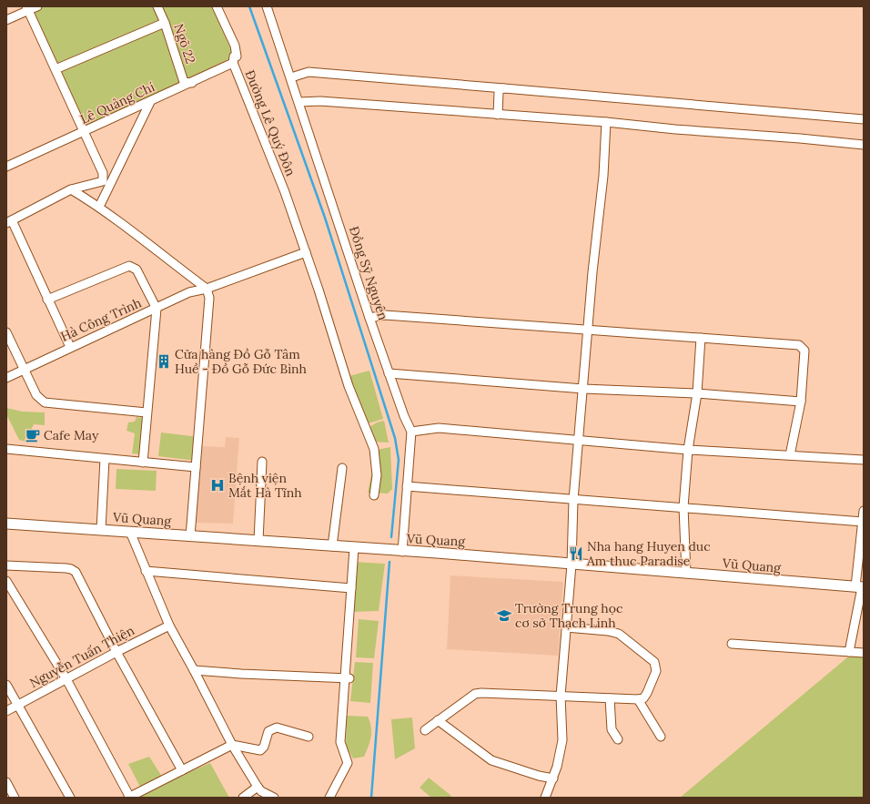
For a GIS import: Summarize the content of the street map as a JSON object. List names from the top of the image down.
{
  "streets": {
    "main road": ["Vũ Quang"],
    "street": [
      "Ngõ 22",
      "Lê Quảng Chí",
      "Đường Lê Quý Đôn",
      "Đồng Sỹ Nguyên",
      "Hà Công Trình",
      "Nguyễn Tuấn Thiện"
    ]
  },
  "crossings": [
    ["Ngõ 22", "Lê Quảng Chí"],
    ["Lê Quảng Chí", "Đường Lê Quý Đôn"],
    ["Đường Lê Quý Đôn", "Hà Công Trình"],
    ["Đồng Sỹ Nguyên", "Vũ Quang"]
  ],
  "places": {
    "building": ["Cửa hàng Đồ Gỗ Tâm Huề - Đồ Gỗ Đức Bình"],
    "cafe": ["Cafe May"],
    "hospital": ["Bệnh viện Mắt Hà Tĩnh"],
    "restaurant": ["Nha hang Huyen duc Am thuc Paradise"],
    "school or university": ["Trường Trung học cơ sở Thạch Linh"]
  }
}
